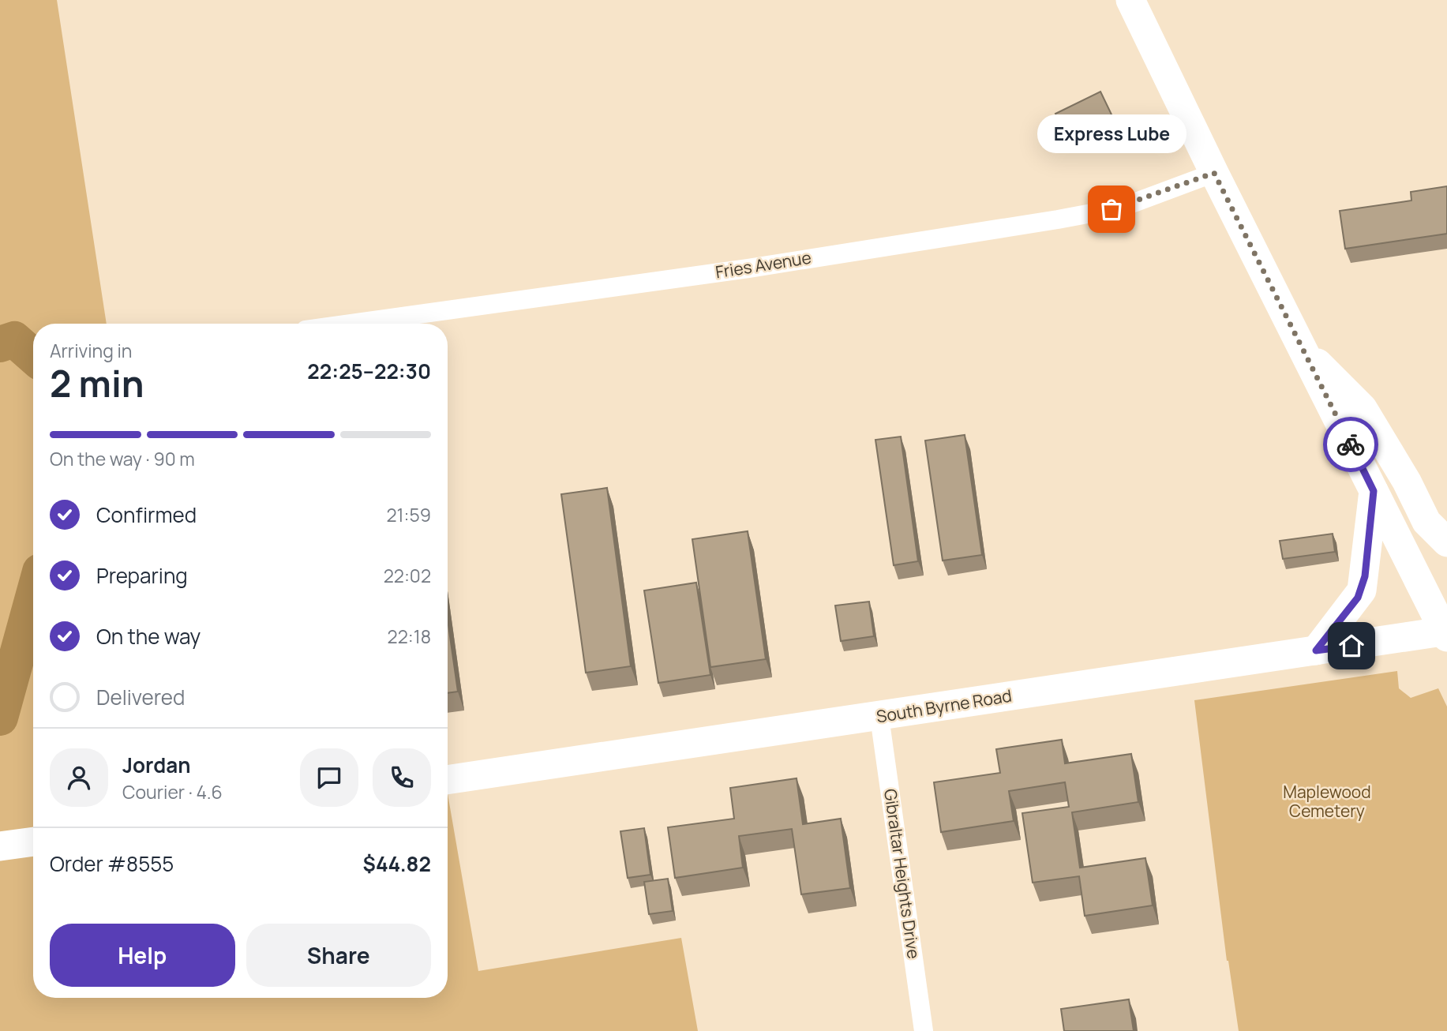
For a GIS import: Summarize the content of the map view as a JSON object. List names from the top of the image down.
{
  "streets": {
    "main road": ["South Byrne Road"],
    "street": ["Fries Avenue", "Gibraltar Heights Drive"]
  },
  "crossings": [
    ["South Byrne Road", "Gibraltar Heights Drive"]
  ],
  "parks": ["Maplewood Cemetery"],
  "places": ["Express Lube"],
  "page": {
    "bubble": "Express Lube",
    "heading": ["2 min", "Arriving in", "22:25–22:30"],
    "panel": [
      "Jordan",
      "Courier · 4.6",
      "Order #8555",
      "$44.82"
    ],
    "bar": "On the way · 90 m",
    "list": [
      ["Confirmed", "21:59"],
      ["Preparing", "22:02"],
      ["On the way", "22:18"],
      "Delivered"
    ],
    "buttons": ["Help", "Share"]
  }
}
